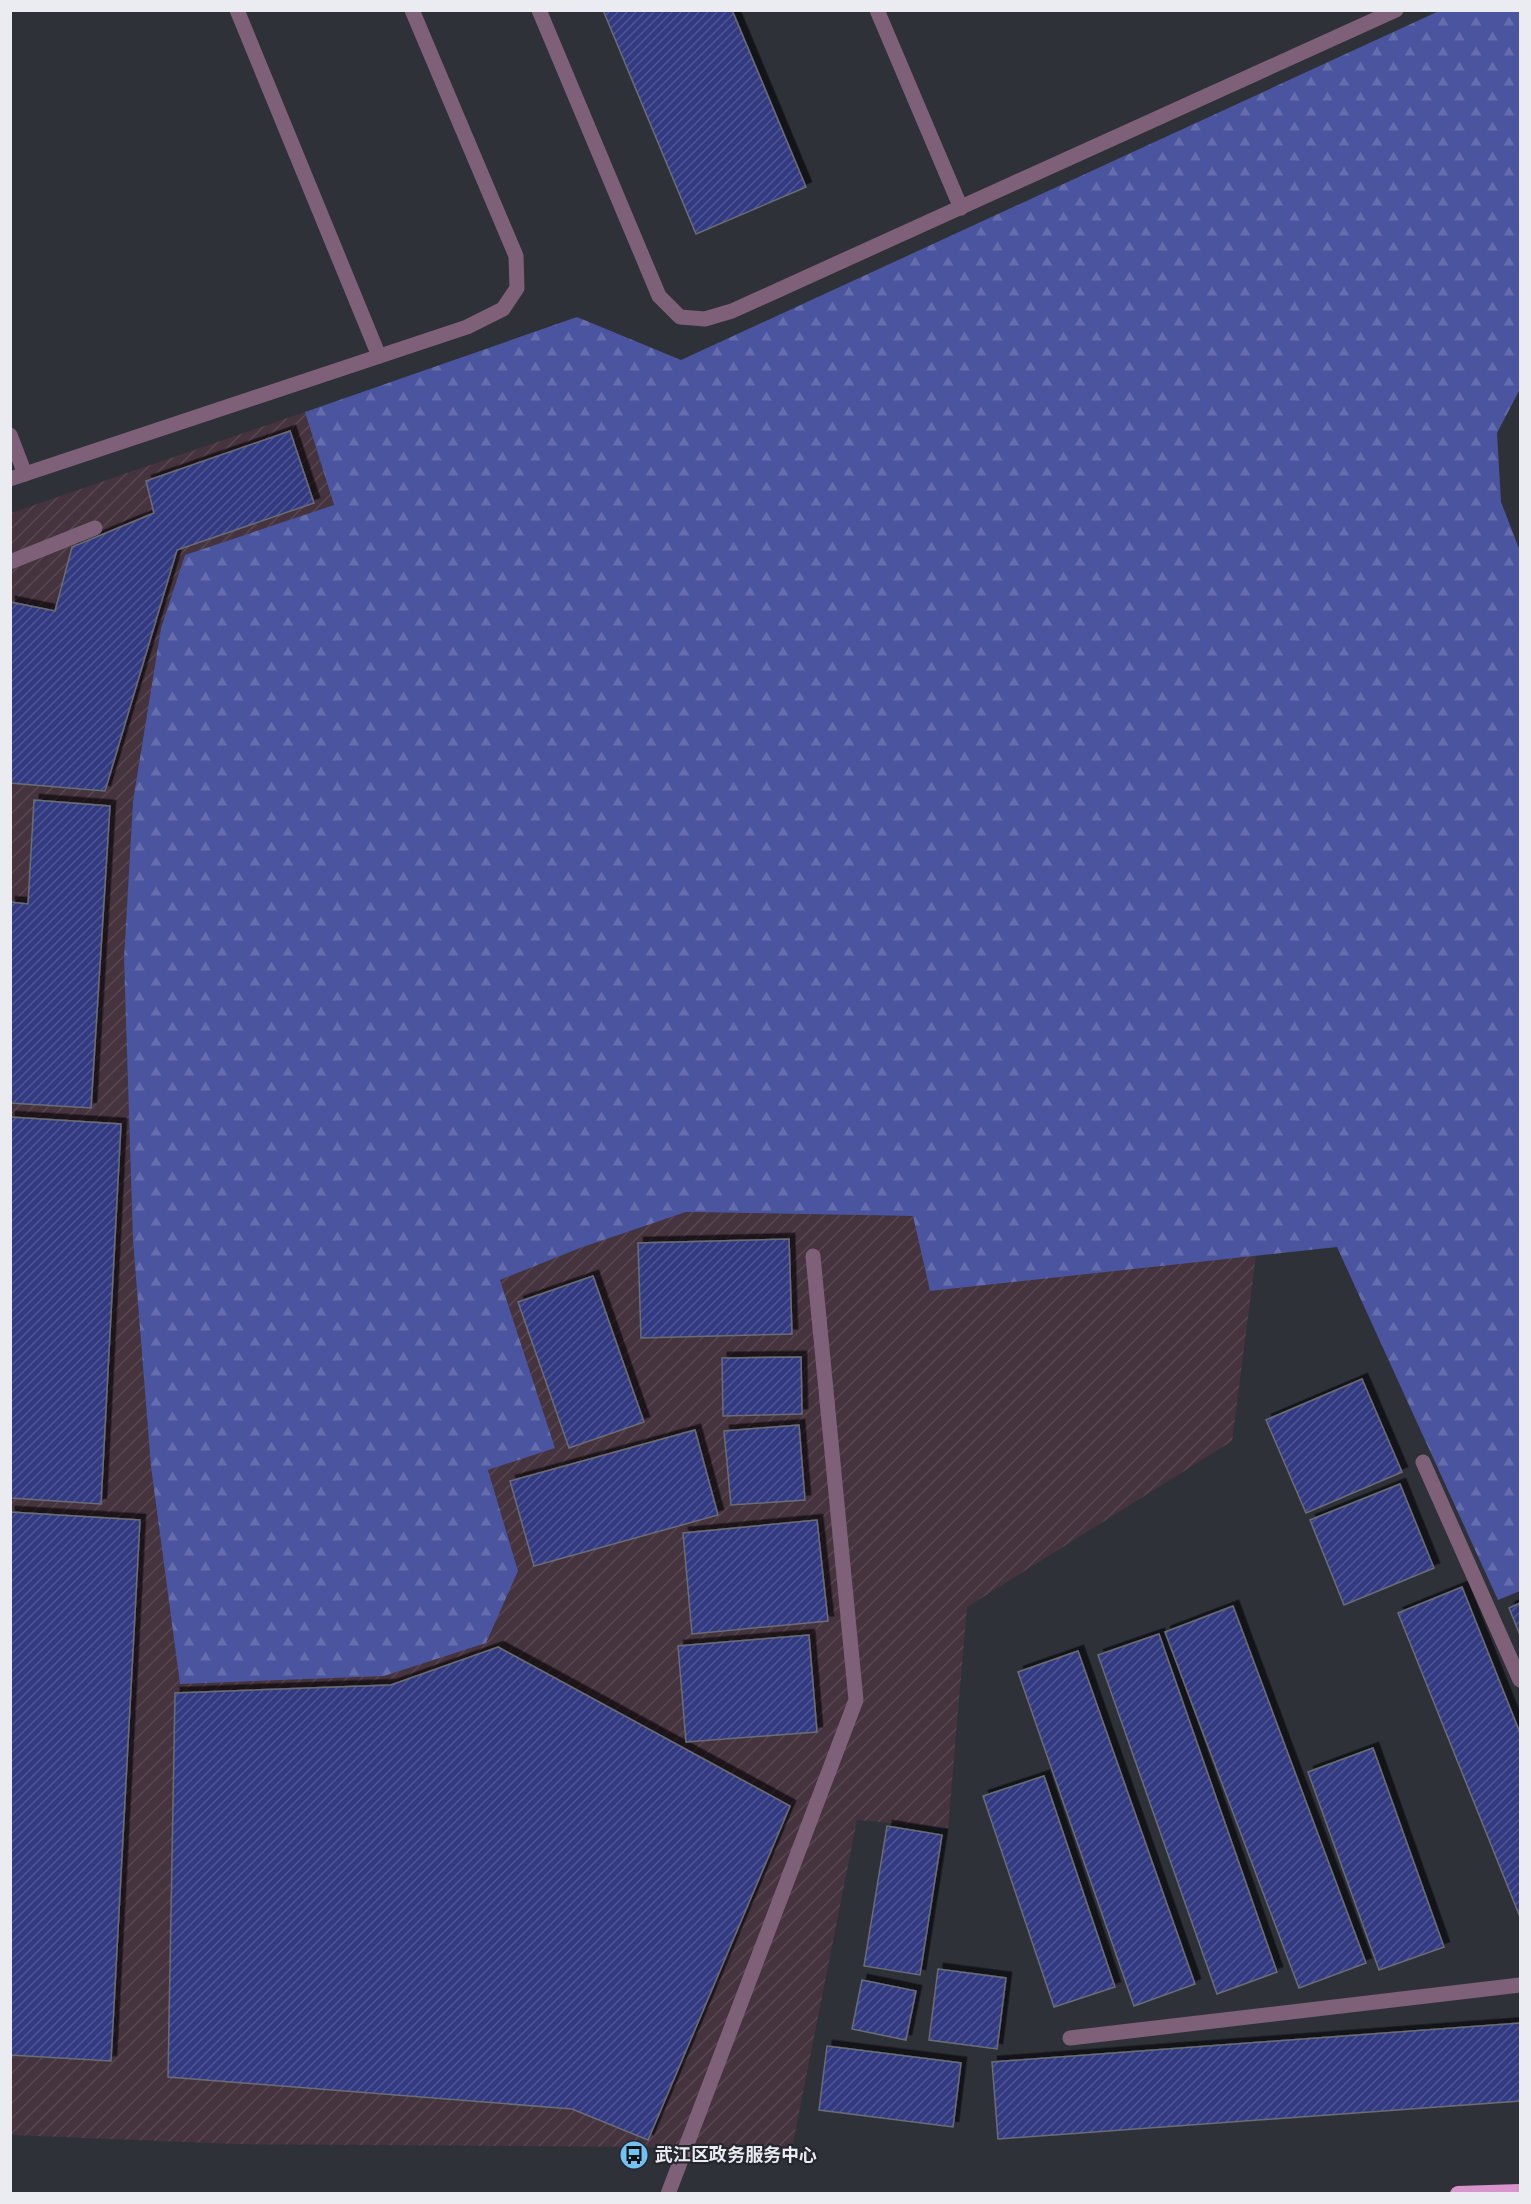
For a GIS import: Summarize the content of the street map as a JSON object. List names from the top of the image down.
{
  "places": {
    "bus stop": ["武江区政务服务中心"]
  }
}
